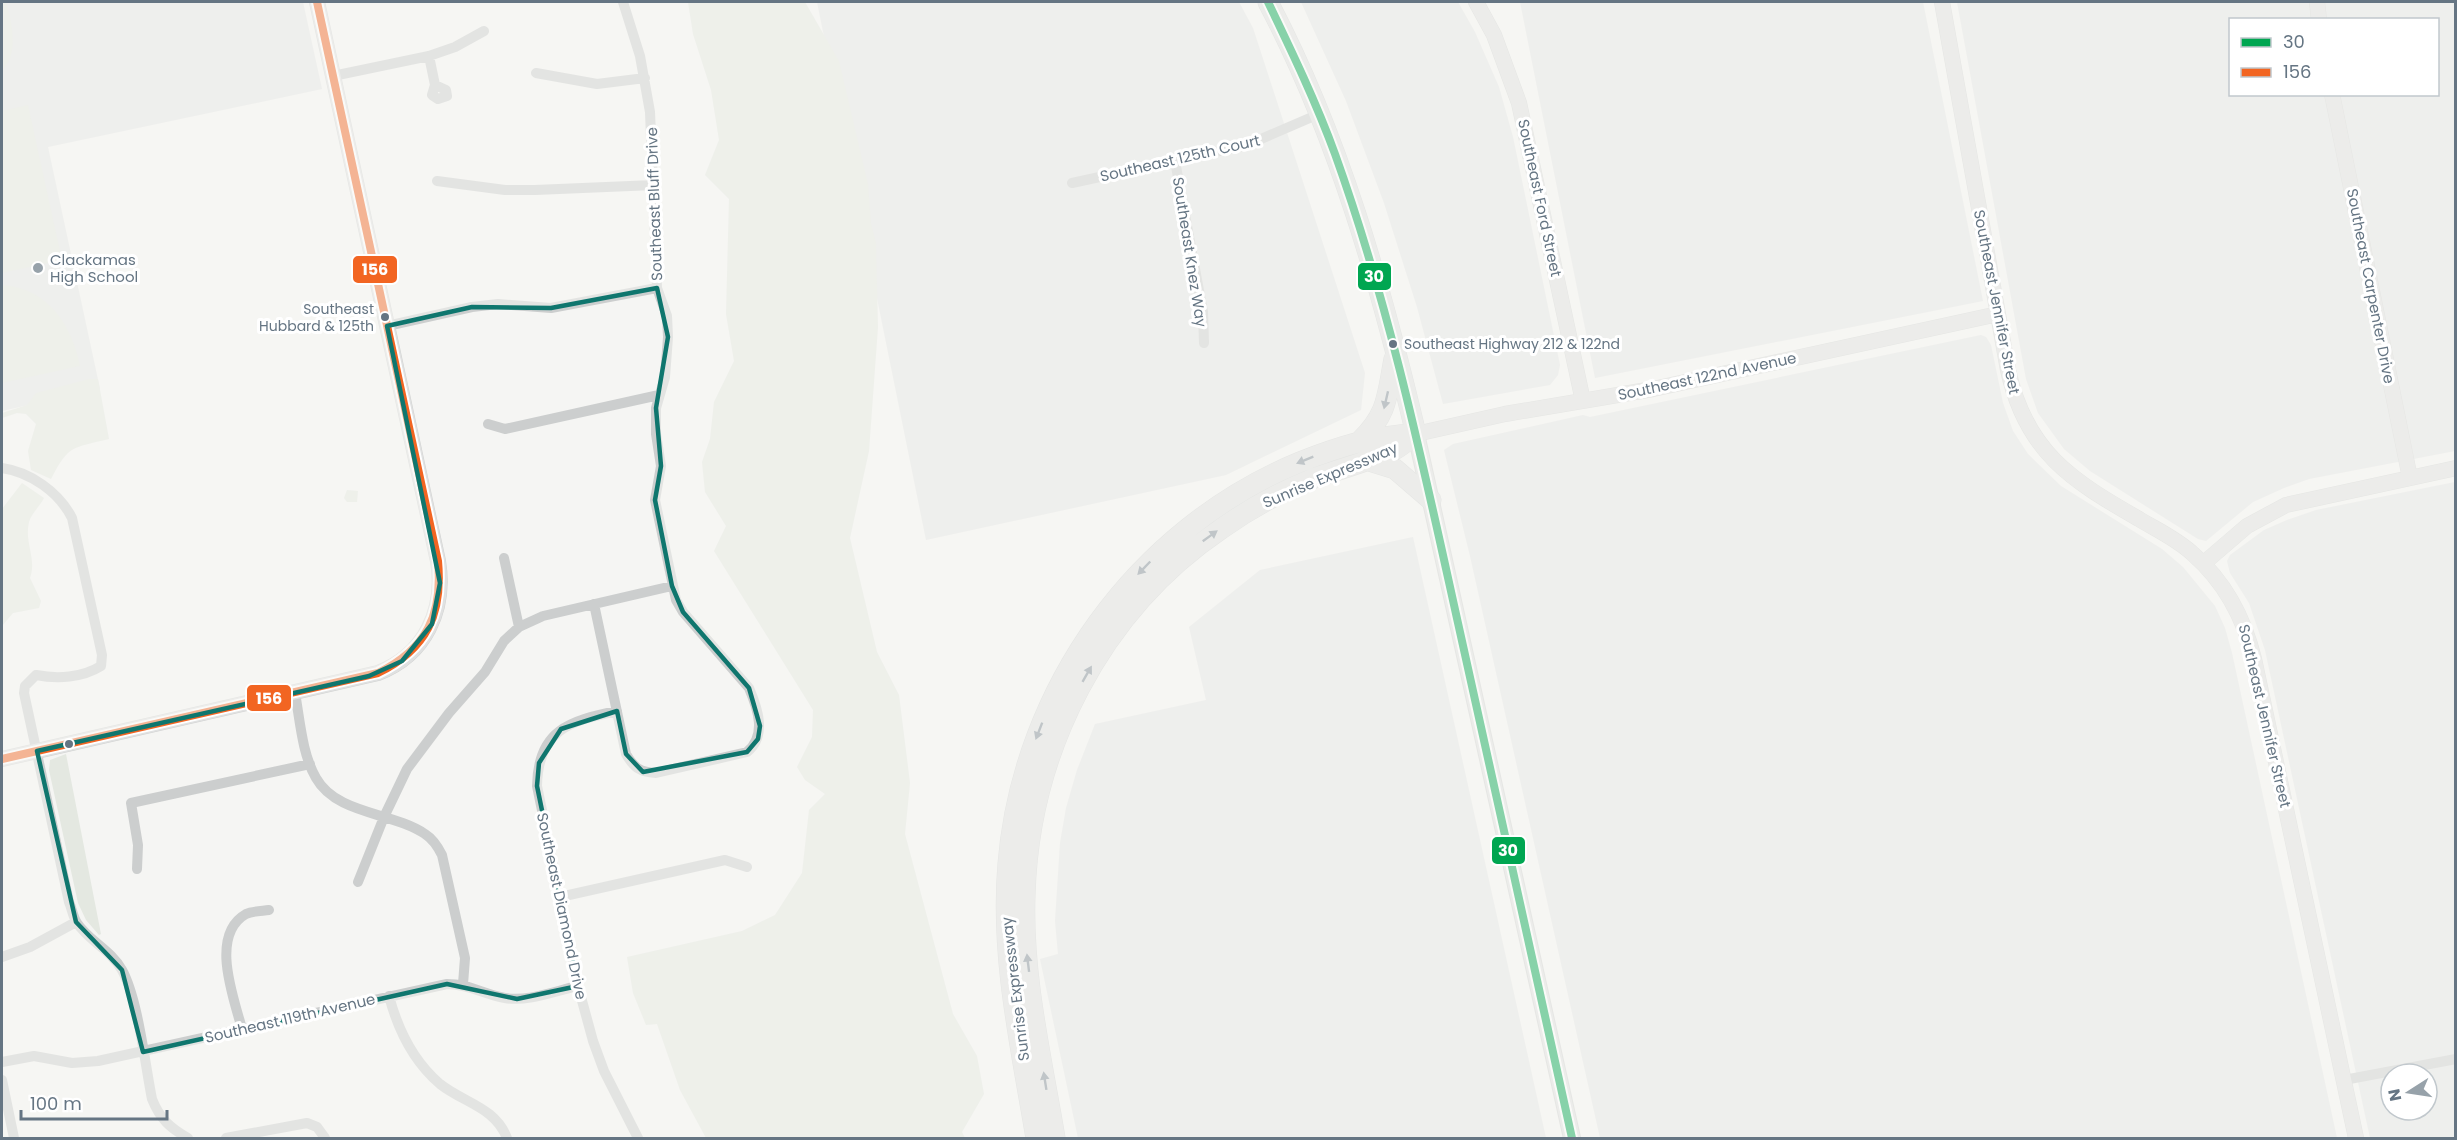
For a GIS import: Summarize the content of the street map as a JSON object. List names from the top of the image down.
{
  "streets": {
    "highway": ["Sunrise Expressway"],
    "main road": [
      "Southeast Ford Street",
      "Southeast Carpenter Drive",
      "Southeast Jennifer Street",
      "Southeast 122nd Avenue"
    ],
    "street": [
      "Southeast 125th Court",
      "Southeast Bluff Drive",
      "Southeast Knez Way",
      "Southeast Diamond Drive",
      "Southeast 119th Avenue"
    ]
  },
  "crossings": [
    ["Southeast 125th Court", "Southeast Knez Way"],
    ["Southeast Ford Street", "Southeast 122nd Avenue"],
    ["Southeast Bluff Drive", "Southeast Diamond Drive"],
    ["Southeast Jennifer Street", "Southeast 122nd Avenue"],
    ["Southeast 122nd Avenue", "Sunrise Expressway"],
    ["Southeast Diamond Drive", "Southeast 119th Avenue"]
  ],
  "places": ["Clackamas High School", "Southeast Hubbard & 125th", "Southeast Highway 212 & 122nd"],
  "lines": ["transit line 30", "transit line 156"],
  "legend": ["30", "156"],
  "scale_bar": "100 m",
  "north": "left"
}
